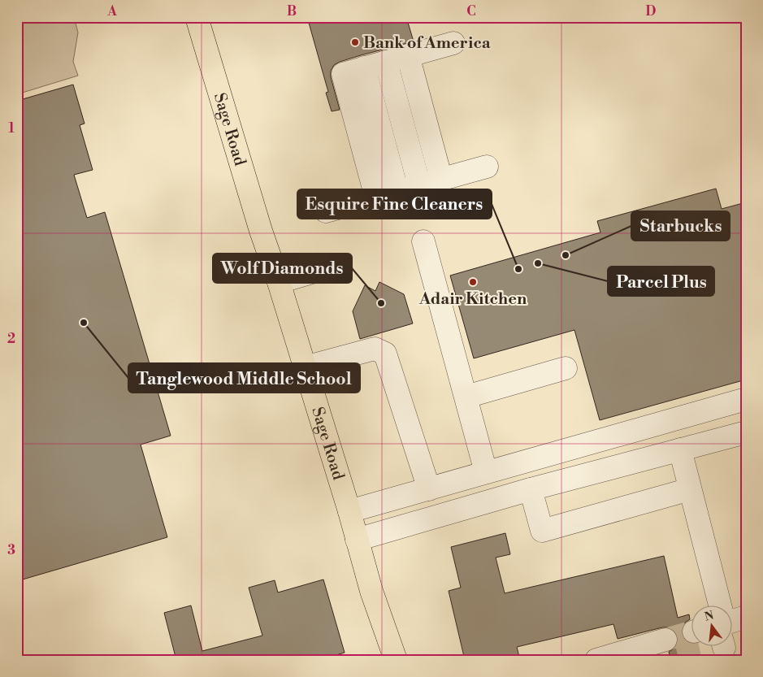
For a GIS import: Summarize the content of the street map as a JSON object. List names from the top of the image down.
{
  "streets": {
    "main road": ["Sage Road"]
  },
  "places": [
    "Bank of America",
    "Starbucks",
    "Parcel Plus",
    "Esquire Fine Cleaners",
    "Adair Kitchen",
    "Wolf Diamonds",
    "Tanglewood Middle School"
  ],
  "north": "top",
  "grid": {
    "columns": [
      "A",
      "B",
      "C",
      "D"
    ],
    "rows": ["1", "2", "3"]
  }
}
